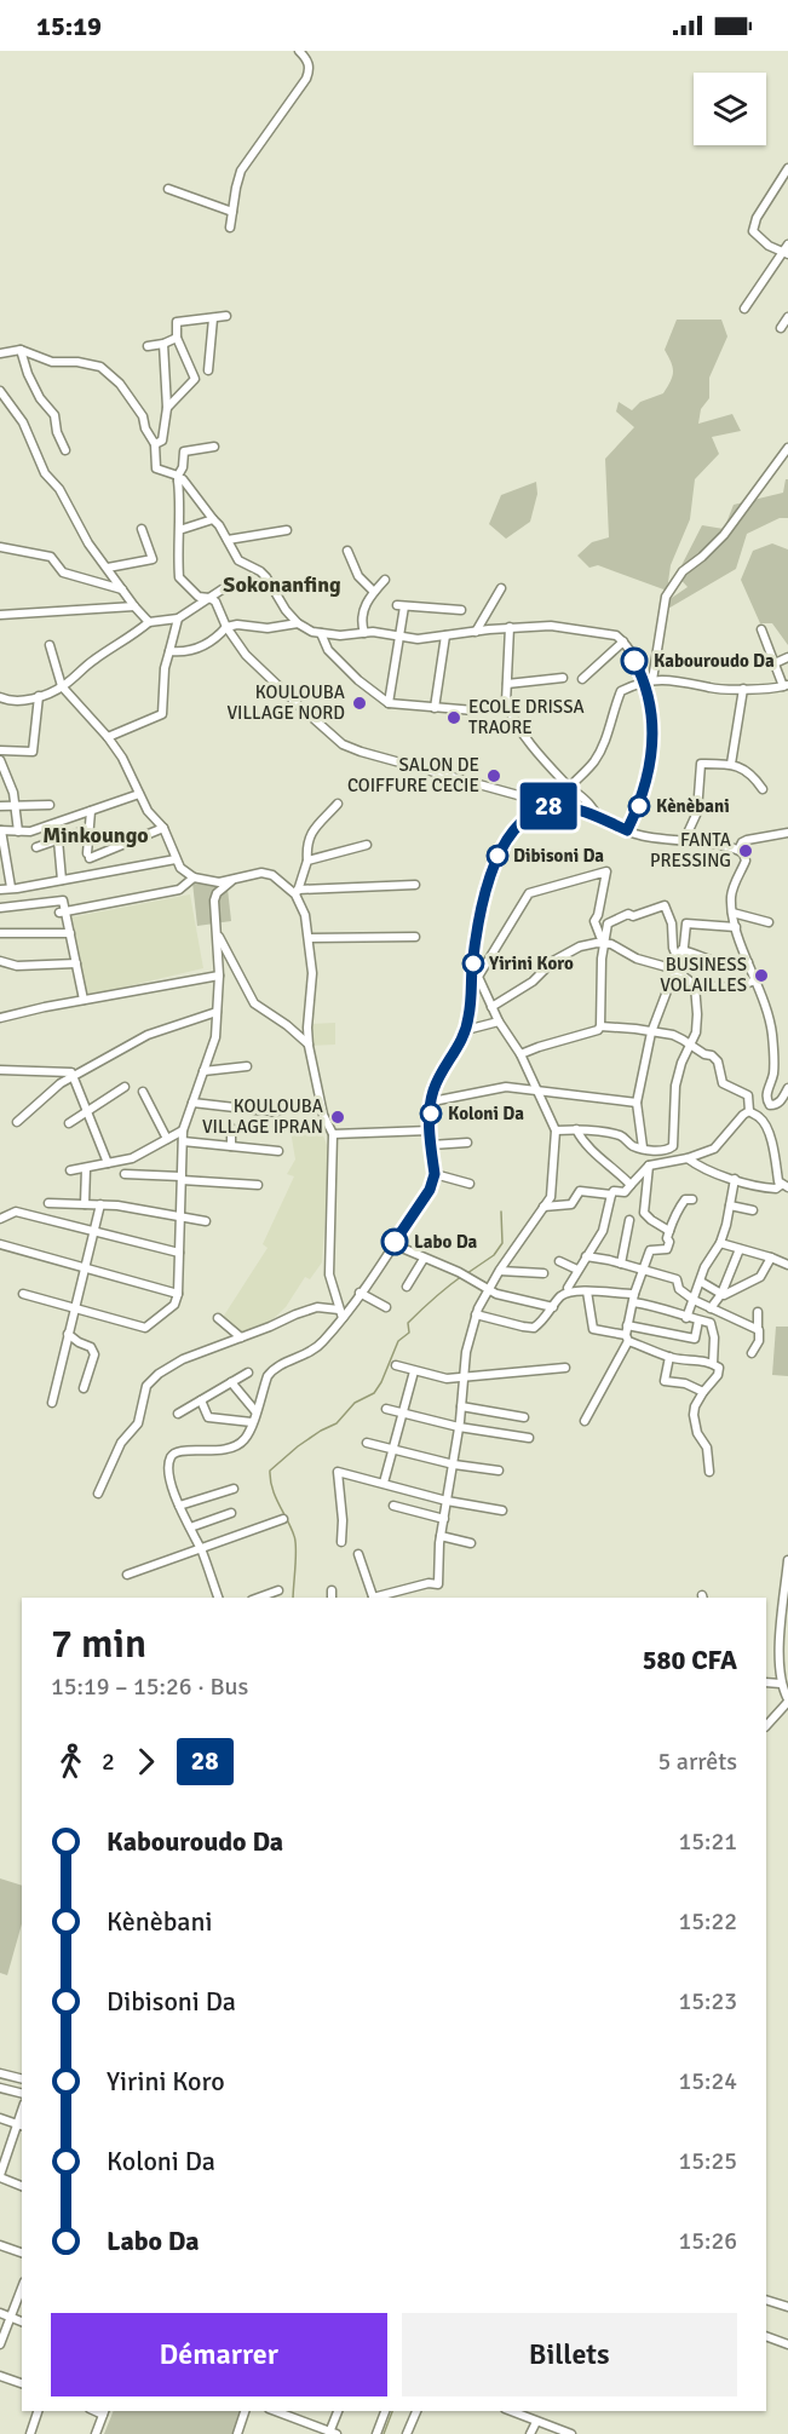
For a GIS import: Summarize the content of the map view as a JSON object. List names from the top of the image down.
{
  "districts": ["Sokonanfing", "Minkoungo"],
  "places": [
    "Kabouroudo Da",
    "KOULOUBA VILLAGE NORD",
    "ECOLE DRISSA TRAORE",
    "SALON DE COIFFURE CECIE",
    "Kènèbani",
    "FANTA PRESSING",
    "Dibisoni Da",
    "Yirini Koro",
    "BUSINESS VOLAILLES",
    "Koloni Da",
    "KOULOUBA VILLAGE IPRAN",
    "Labo Da"
  ],
  "lines": ["bus line 28"],
  "page": {
    "status": "15:19",
    "on_map": "28",
    "heading": ["7 min", "15:19 – 15:26 · Bus", "580 CFA"],
    "legs": ["2", "28", "5 arrêts"],
    "list": [
      {
        "name": "Kabouroudo Da",
        "value": "15:21"
      },
      {
        "name": "Kènèbani",
        "value": "15:22"
      },
      {
        "name": "Dibisoni Da",
        "value": "15:23"
      },
      {
        "name": "Yirini Koro",
        "value": "15:24"
      },
      {
        "name": "Koloni Da",
        "value": "15:25"
      },
      {
        "name": "Labo Da",
        "value": "15:26"
      }
    ],
    "buttons": ["Démarrer", "Billets"]
  }
}
